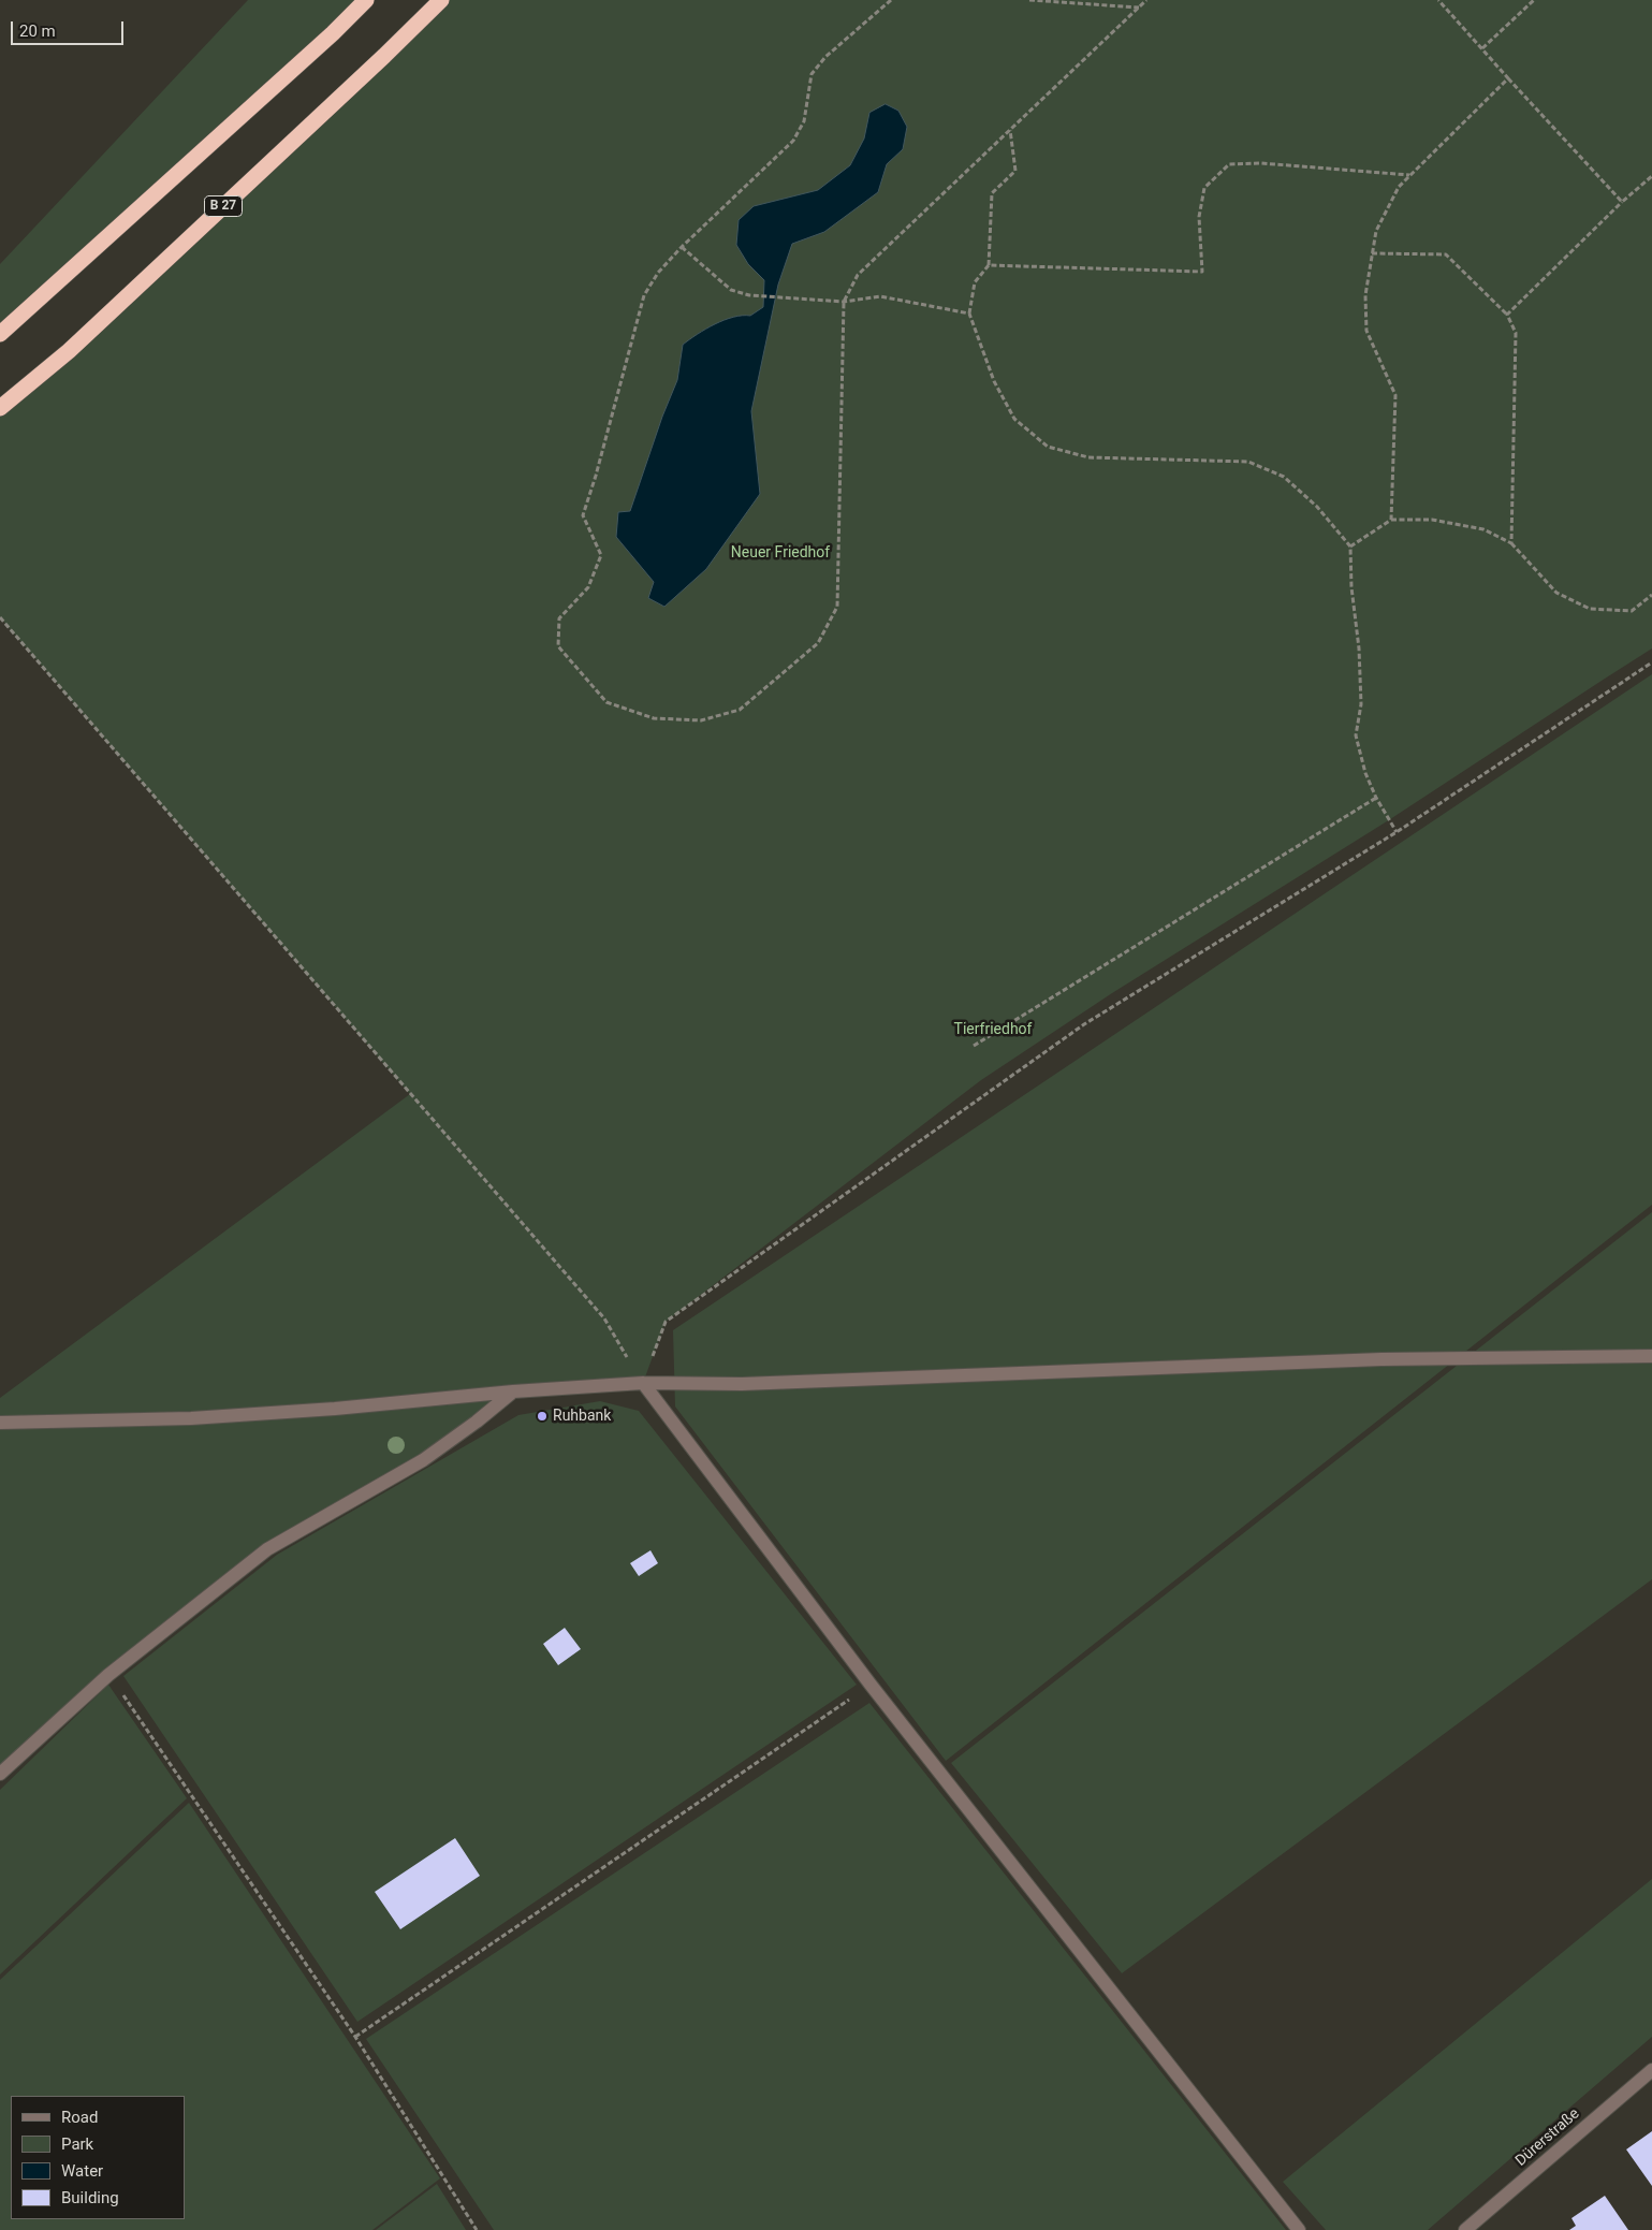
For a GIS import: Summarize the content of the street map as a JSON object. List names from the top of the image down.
{
  "streets": {
    "highway": ["B 27"],
    "street": ["Dürerstraße"]
  },
  "parks": ["Neuer Friedhof", "Tierfriedhof"],
  "places": ["Ruhbank"],
  "legend": [
    "Road",
    "Park",
    "Water",
    "Building"
  ],
  "scale_bar": "20 m"
}
